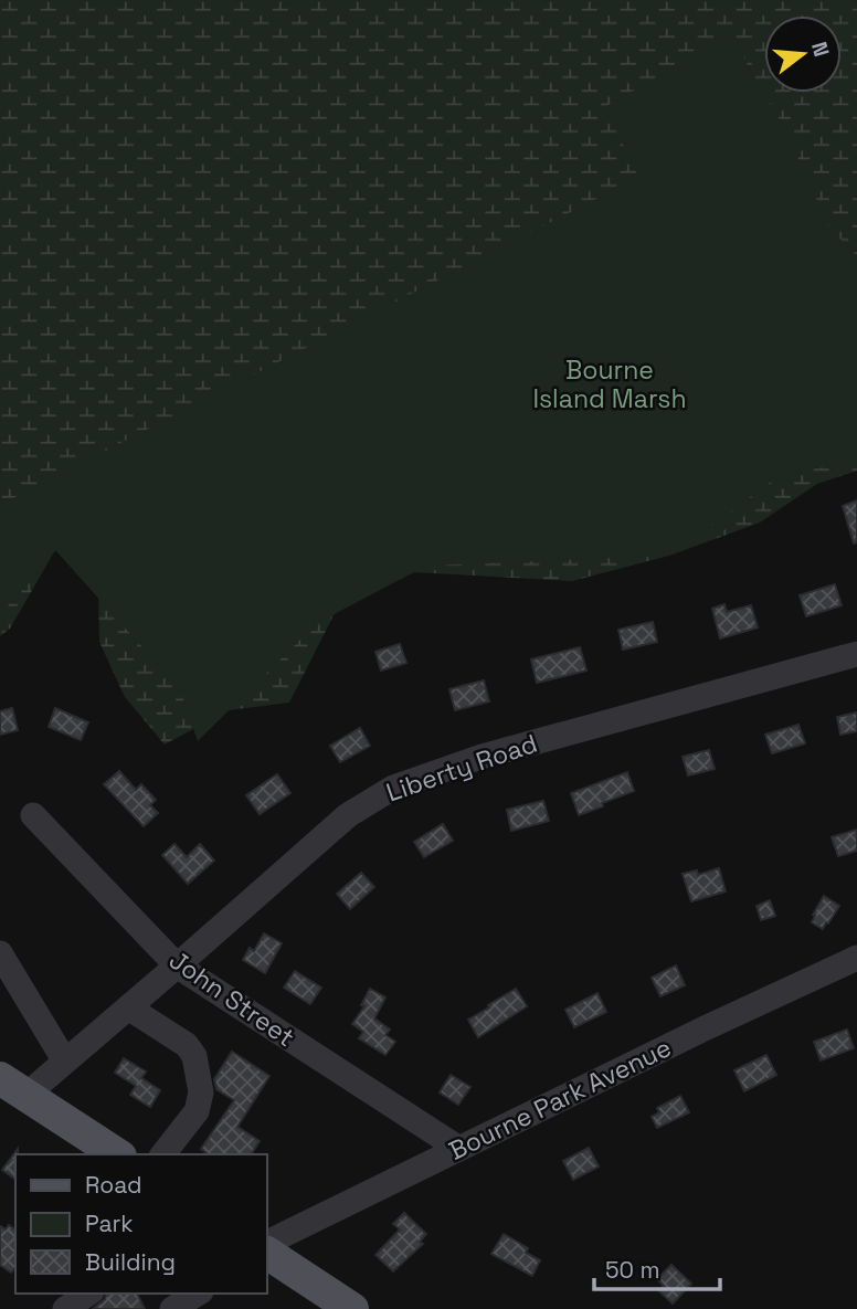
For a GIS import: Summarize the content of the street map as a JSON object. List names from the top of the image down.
{
  "streets": {
    "street": ["Liberty Road", "John Street", "Bourne Park Avenue"]
  },
  "crossings": [
    ["Liberty Road", "John Street"],
    ["John Street", "Bourne Park Avenue"]
  ],
  "parks": ["Bourne Island Marsh"],
  "legend": ["Road", "Park", "Building"],
  "scale_bar": "50 m",
  "north": "right"
}
